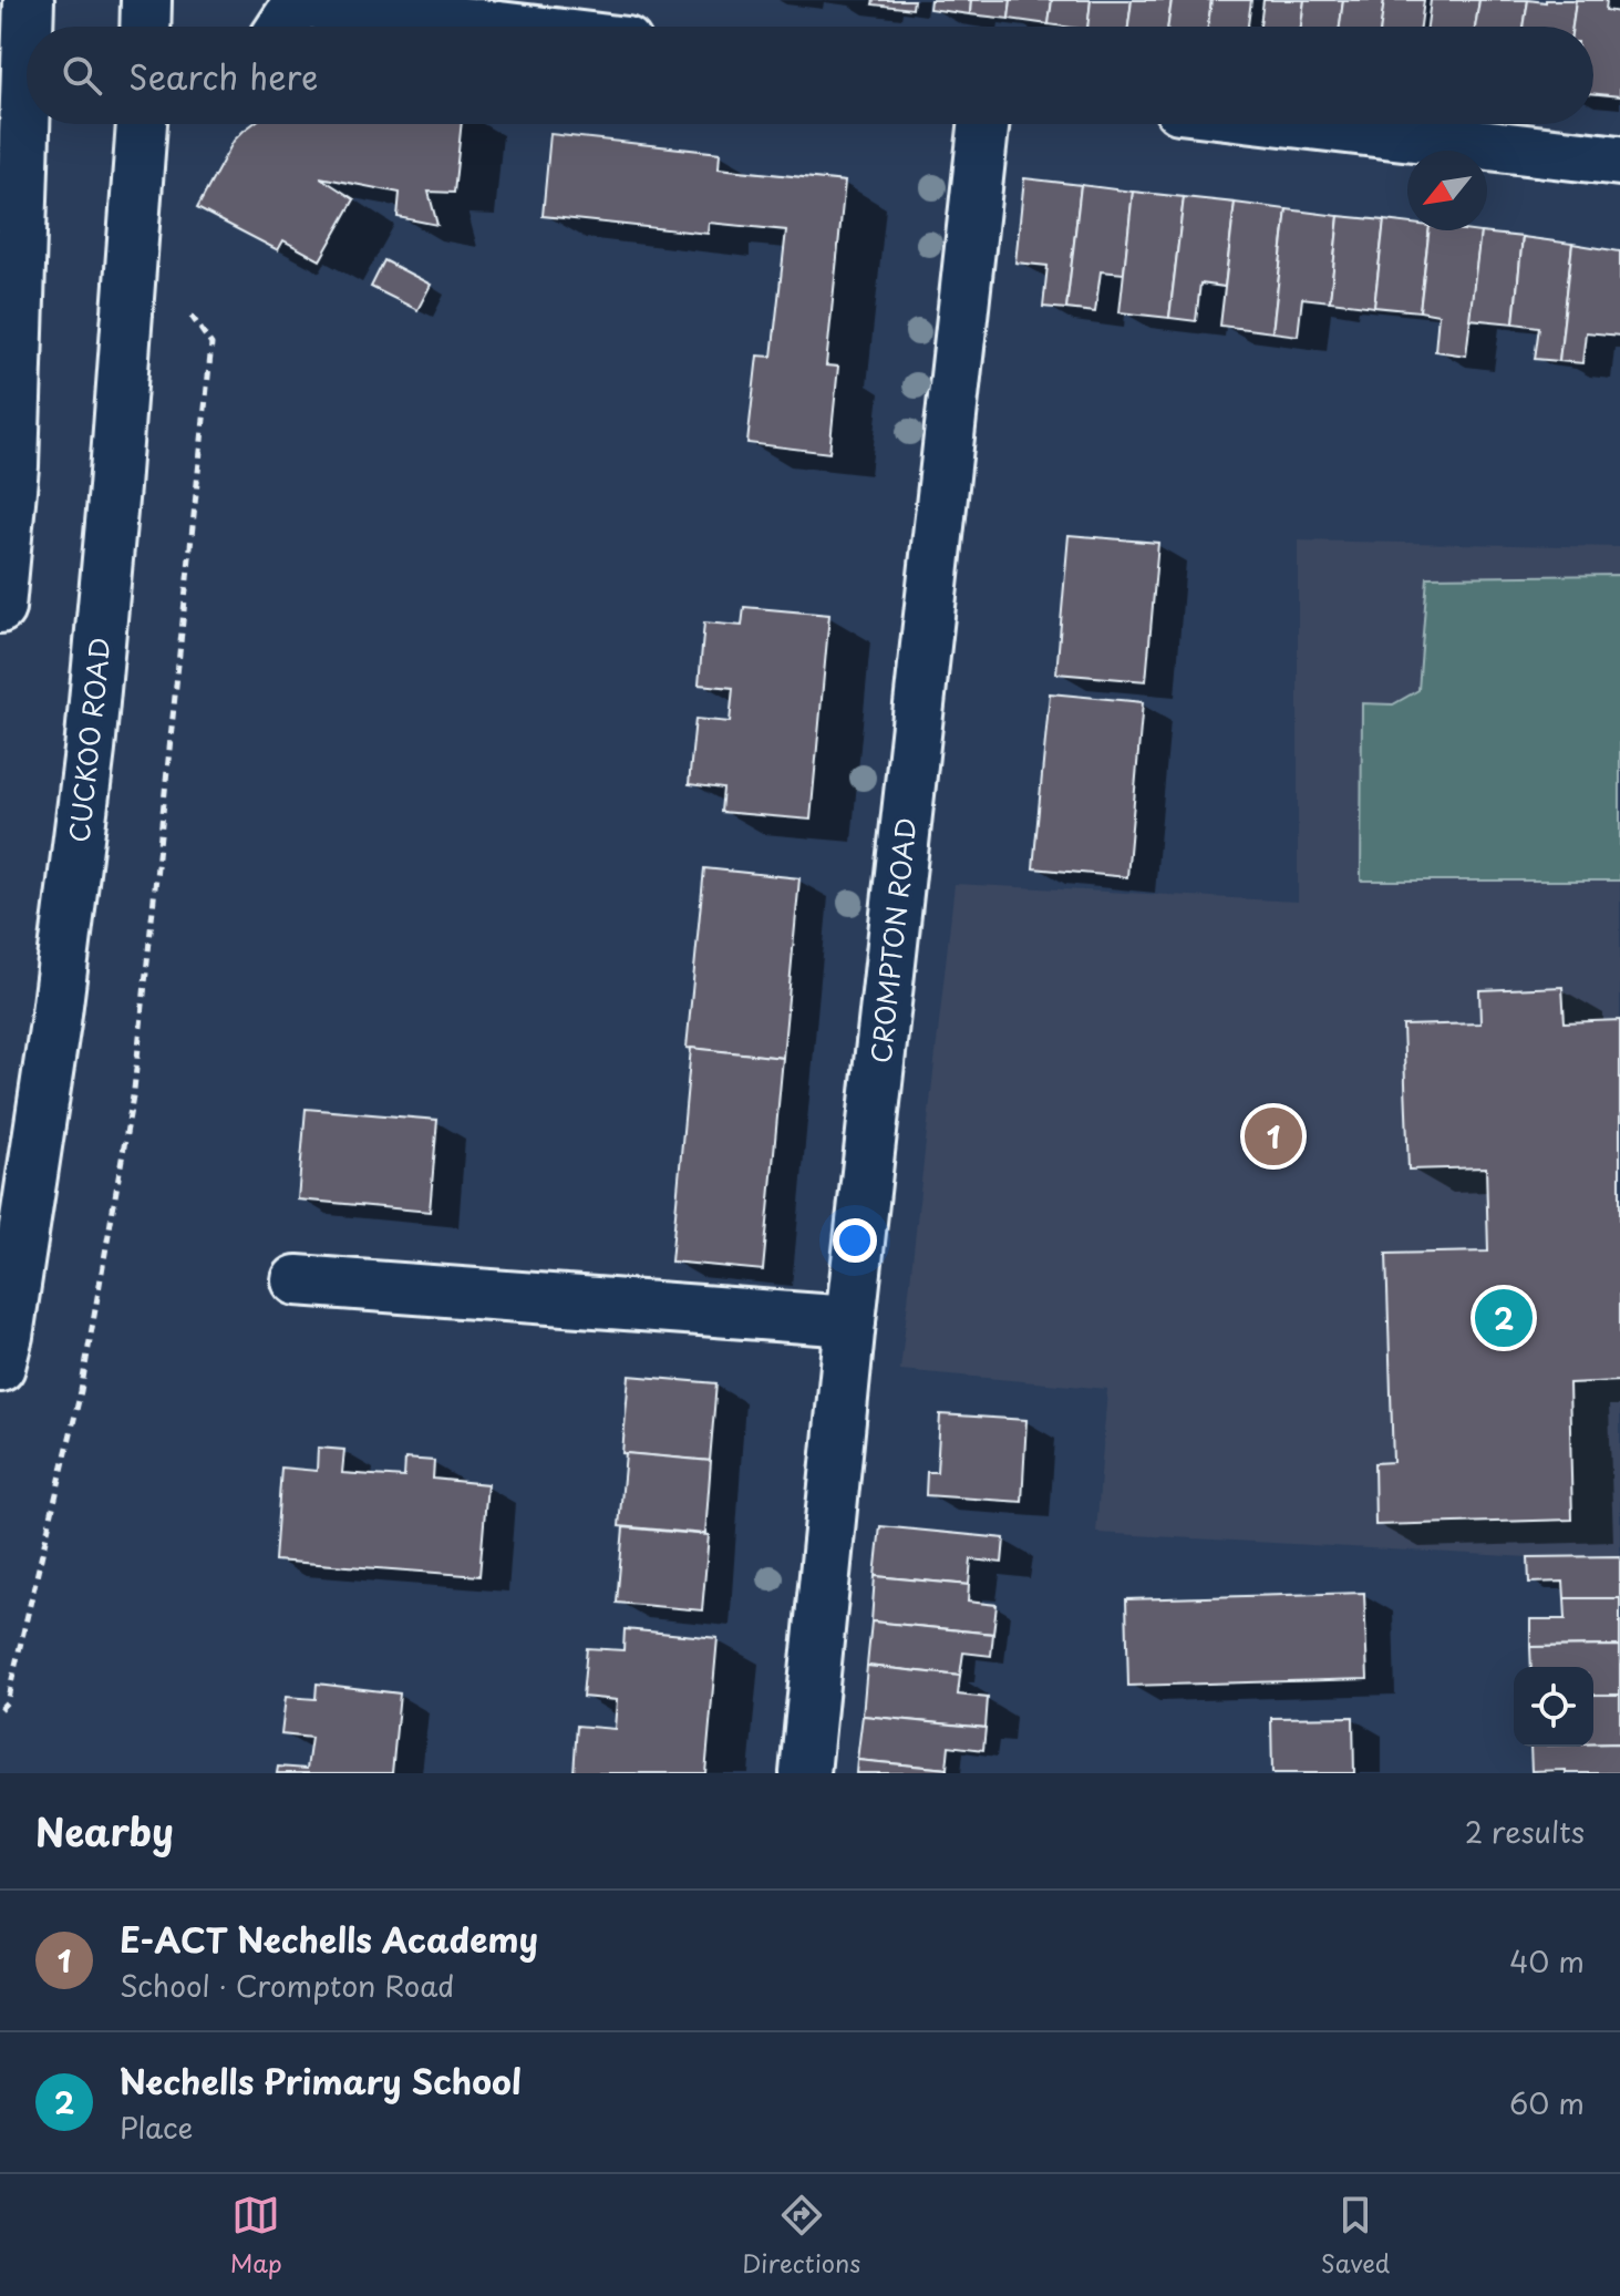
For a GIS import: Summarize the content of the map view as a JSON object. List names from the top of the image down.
{
  "streets": {
    "street": ["CUCKOO ROAD", "CROMPTON ROAD"]
  },
  "north": "bottom left",
  "page": {
    "search": "Search here",
    "pins": ["1", "2"],
    "heading": ["Nearby", "2 results"],
    "list": [
      {
        "mark": "1",
        "name": "E-ACT Nechells Academy",
        "note": "School · Crompton Road",
        "value": "40 m"
      },
      {
        "mark": "2",
        "name": "Nechells Primary School",
        "note": "Place",
        "value": "60 m"
      }
    ],
    "nav": ["Map", "Directions", "Saved"]
  }
}
